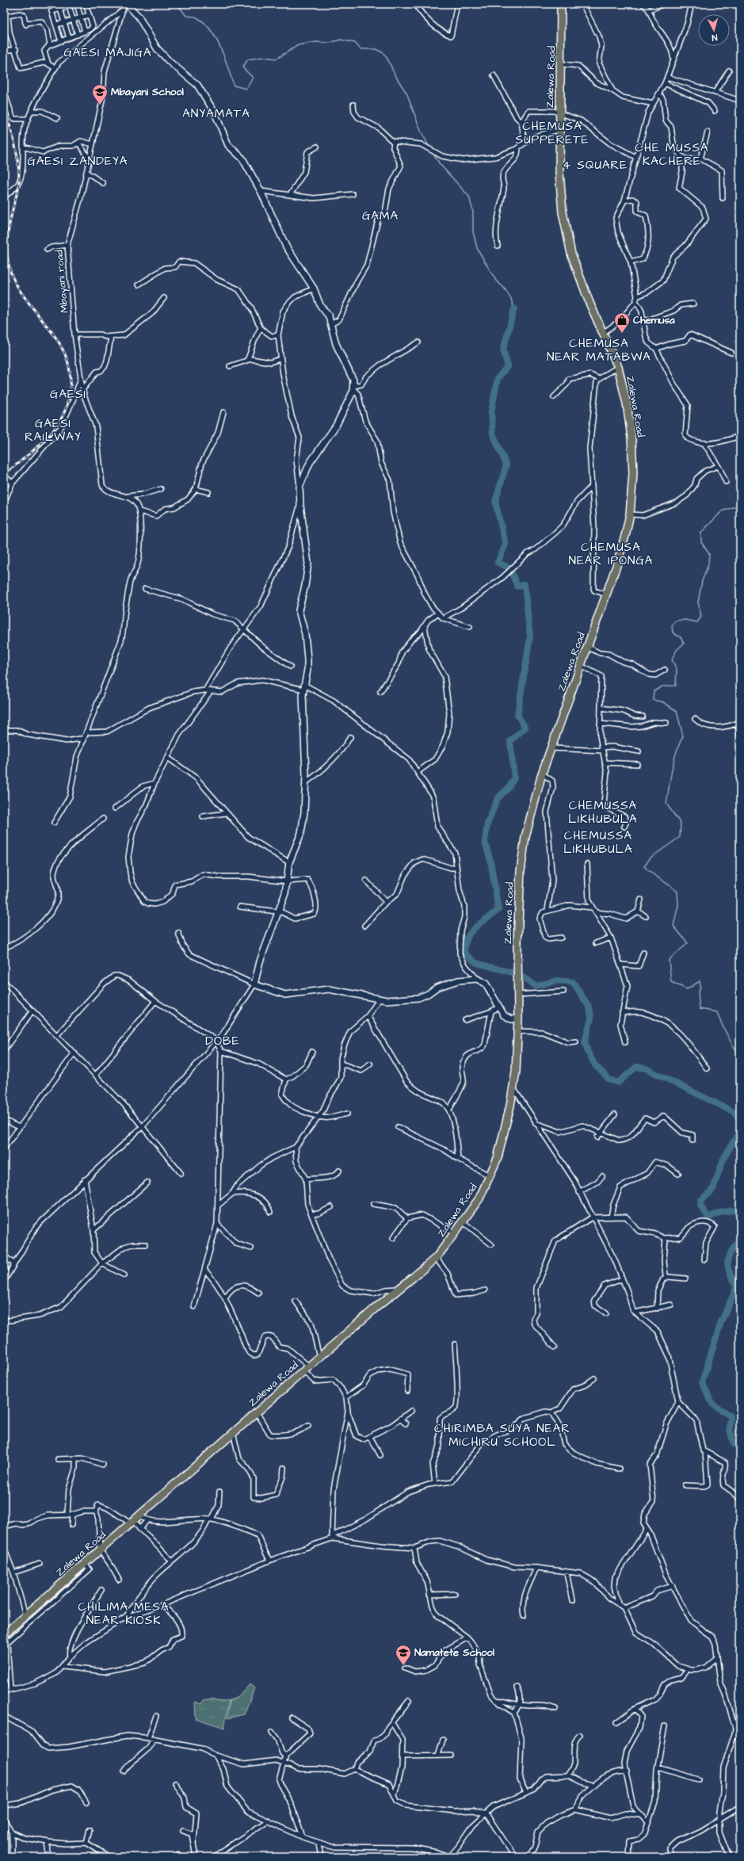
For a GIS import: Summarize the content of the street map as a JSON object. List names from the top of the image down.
{
  "streets": {
    "highway": ["Zalewa Road"],
    "street": ["Mbayani road"]
  },
  "districts": [
    "GAESI MAJIGA",
    "ANYAMATA",
    "CHEMUSA SUPPERETE",
    "CHE MUSSA KACHERE",
    "GAESI ZANDEYA",
    "4 SQUARE",
    "GAMA",
    "CHEMUSA NEAR MATABWA",
    "GAESI",
    "GAESI RAILWAY",
    "CHEMUSA NEAR IPONGA",
    "CHEMUSSA LIKHUBULA",
    "CHEMUSSA LIKHUBULA",
    "DOBE",
    "CHIRIMBA SUYA NEAR MICHIRU SCHOOL",
    "CHILIMA MESA NEAR KIOSK"
  ],
  "places": {
    "school or university": ["Mbayani School", "Namatete School"],
    "shop": ["Chemusa"]
  },
  "north": "bottom"
}
